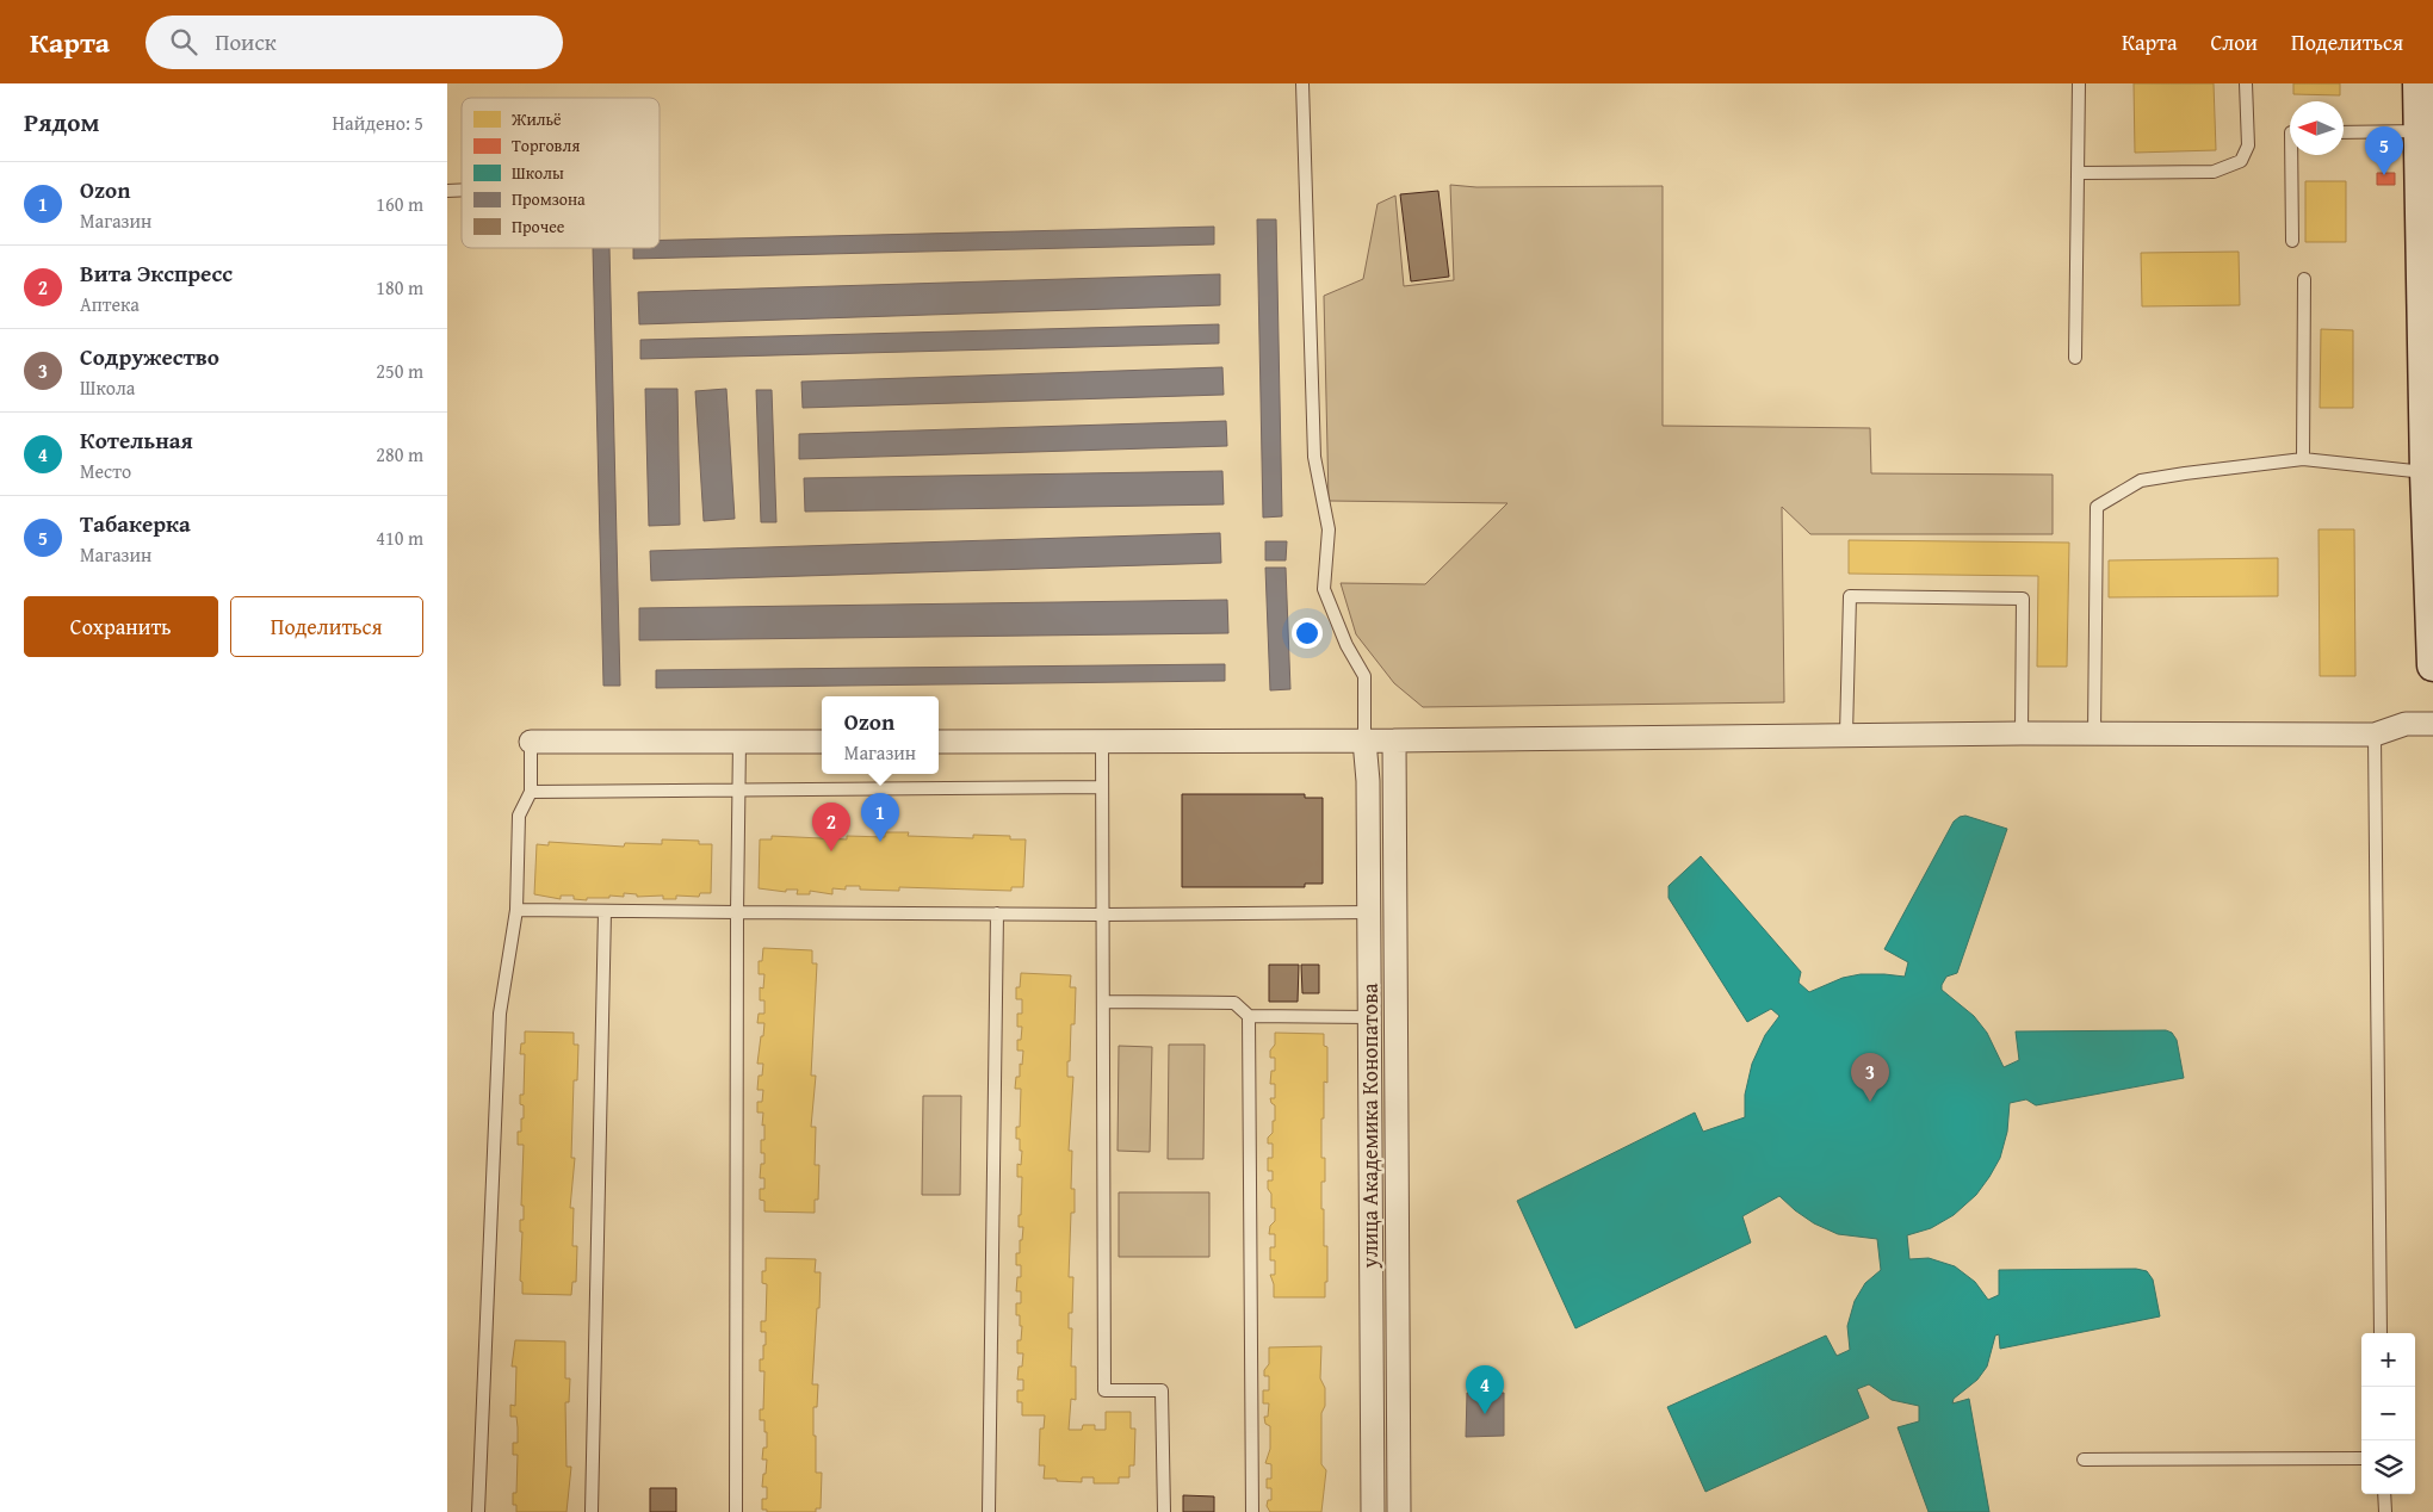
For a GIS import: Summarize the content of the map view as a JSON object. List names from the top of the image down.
{
  "streets": {
    "street": ["улица Академика Конопатова"]
  },
  "legend": [
    "Жильё",
    "Торговля",
    "Школы",
    "Промзона",
    "Прочее"
  ],
  "north": "left",
  "page": {
    "header": "Карта",
    "search": "Поиск",
    "nav": ["Карта", "Слои", "Поделиться"],
    "heading": ["Рядом", "Найдено: 5"],
    "pins": [
      "5",
      "1",
      "2",
      "3",
      "4"
    ],
    "list": [
      {
        "mark": "1",
        "name": "Ozon",
        "note": "Магазин",
        "value": "160 m"
      },
      {
        "mark": "2",
        "name": "Вита Экспресс",
        "note": "Аптека",
        "value": "180 m"
      },
      {
        "mark": "3",
        "name": "Содружество",
        "note": "Школа",
        "value": "250 m"
      },
      {
        "mark": "4",
        "name": "Котельная",
        "note": "Место",
        "value": "280 m"
      },
      {
        "mark": "5",
        "name": "Табакерка",
        "note": "Магазин",
        "value": "410 m"
      }
    ],
    "buttons": ["Сохранить", "Поделиться"],
    "popup": ["Ozon", "Магазин"],
    "map_buttons": ["+", "−"]
  }
}
